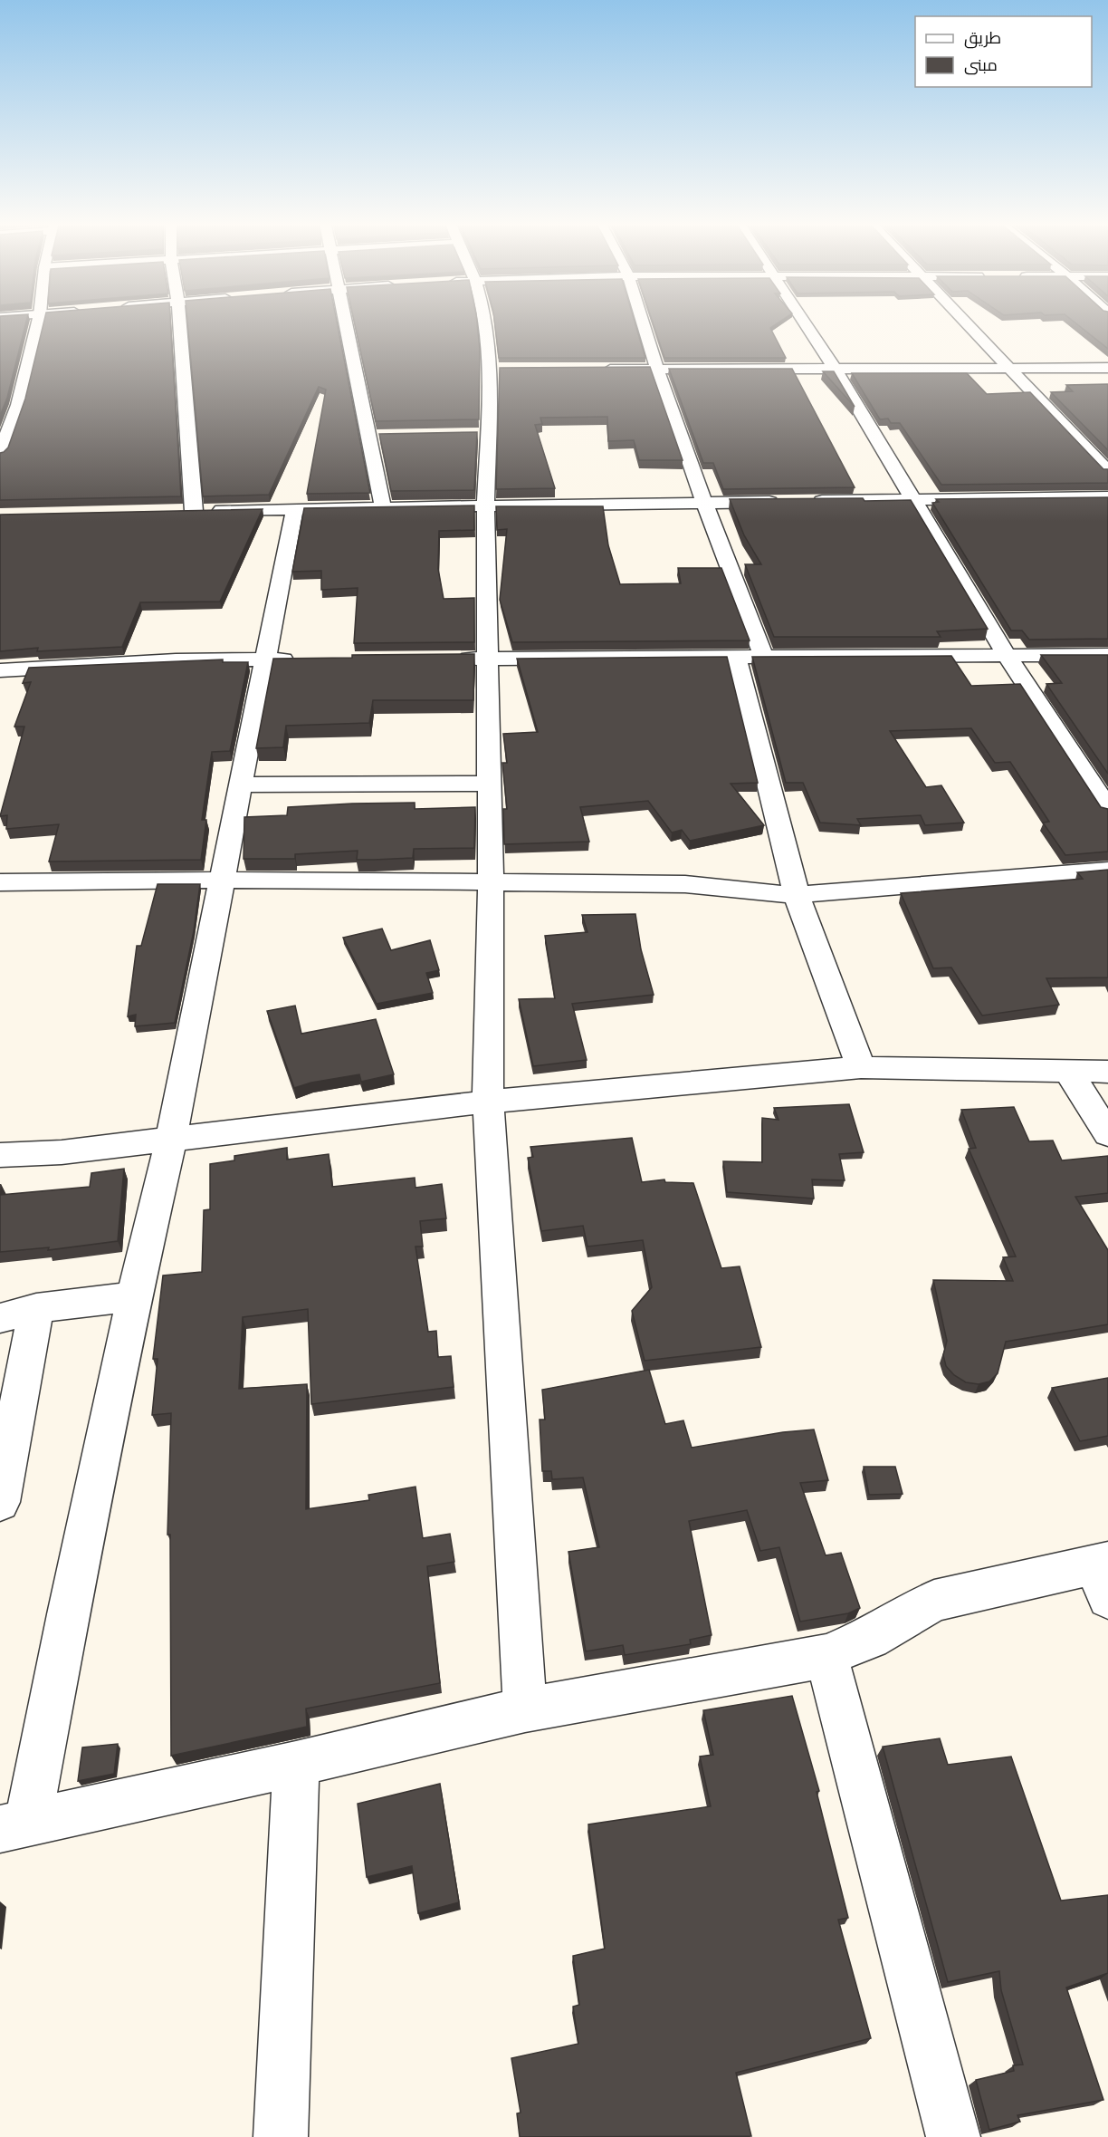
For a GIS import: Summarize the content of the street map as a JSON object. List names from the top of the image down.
{
  "legend": ["طريق", "مبنى"]
}
